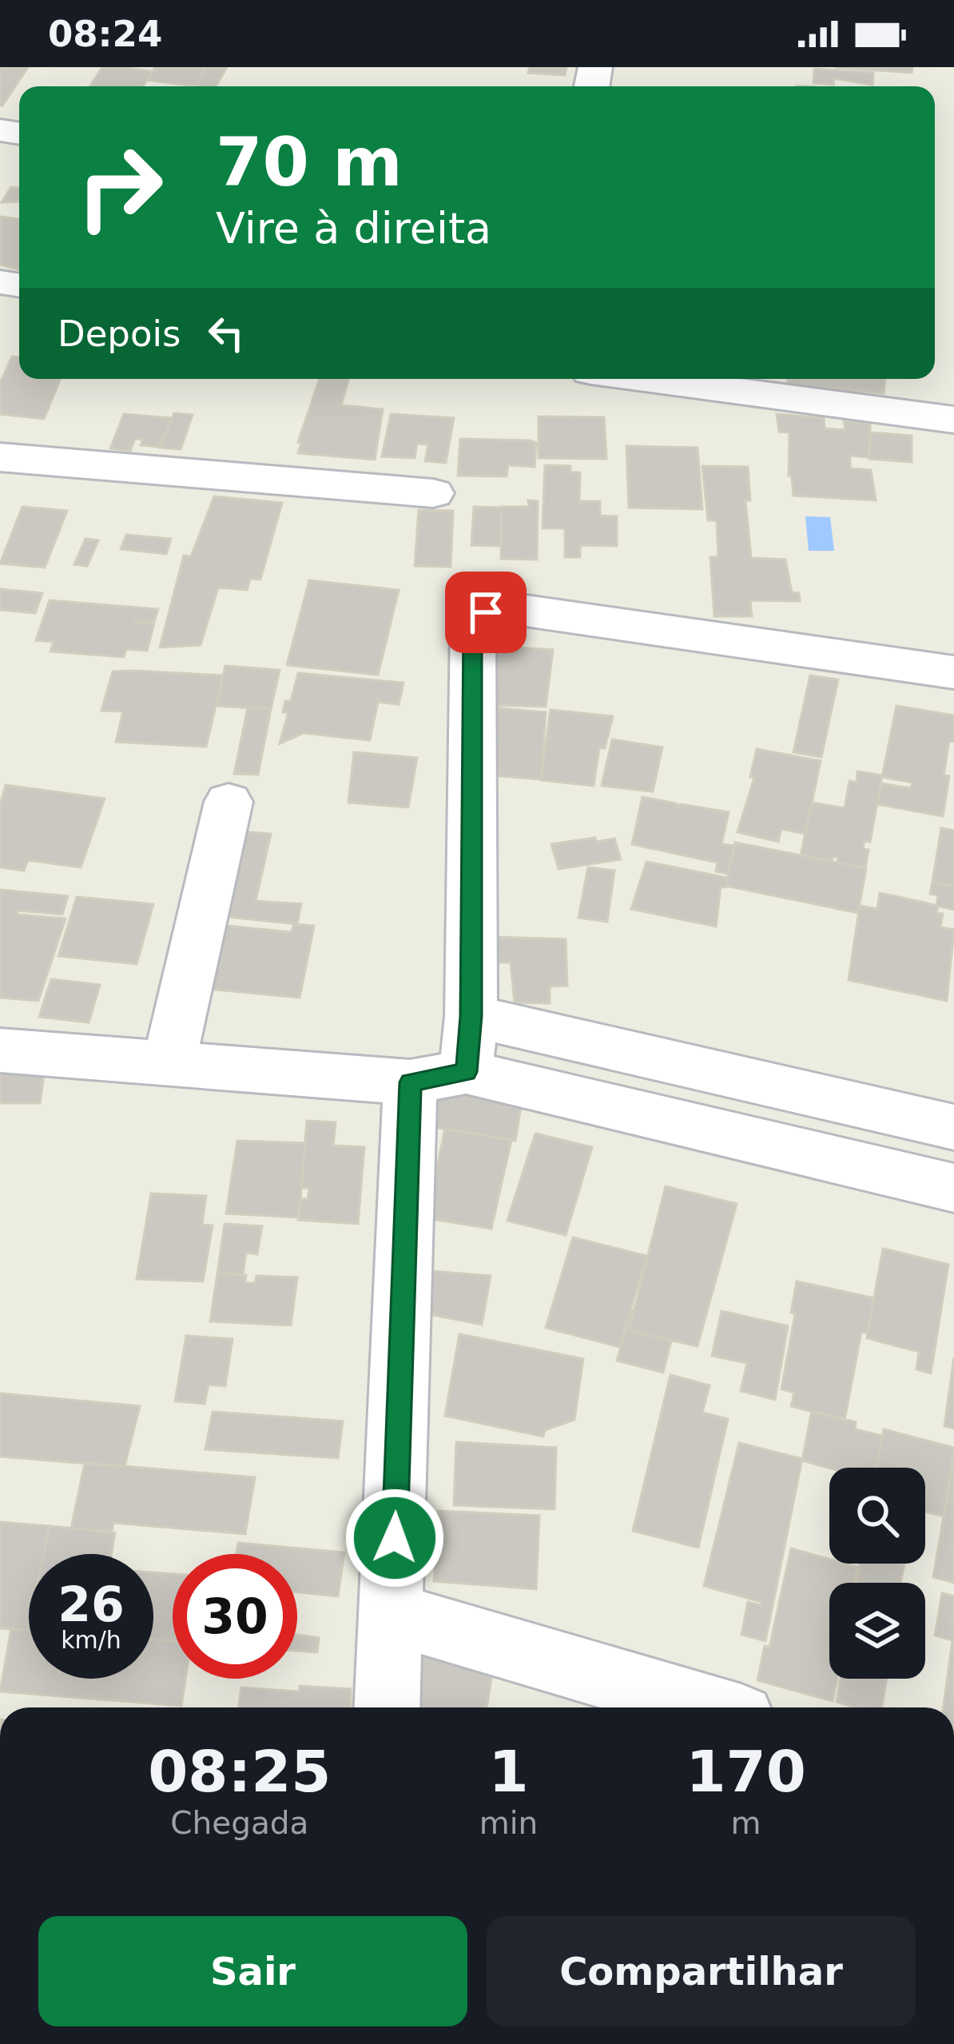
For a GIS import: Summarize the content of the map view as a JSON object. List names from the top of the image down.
{
  "page": {
    "status": "08:24",
    "turn": ["70 m", "Vire à direita"],
    "then": "Depois",
    "speed": "26 km/h",
    "limit": "30",
    "eta": [
      "08:25",
      "Chegada",
      "1",
      "min",
      "170",
      "m"
    ],
    "buttons": ["Sair", "Compartilhar"]
  }
}
